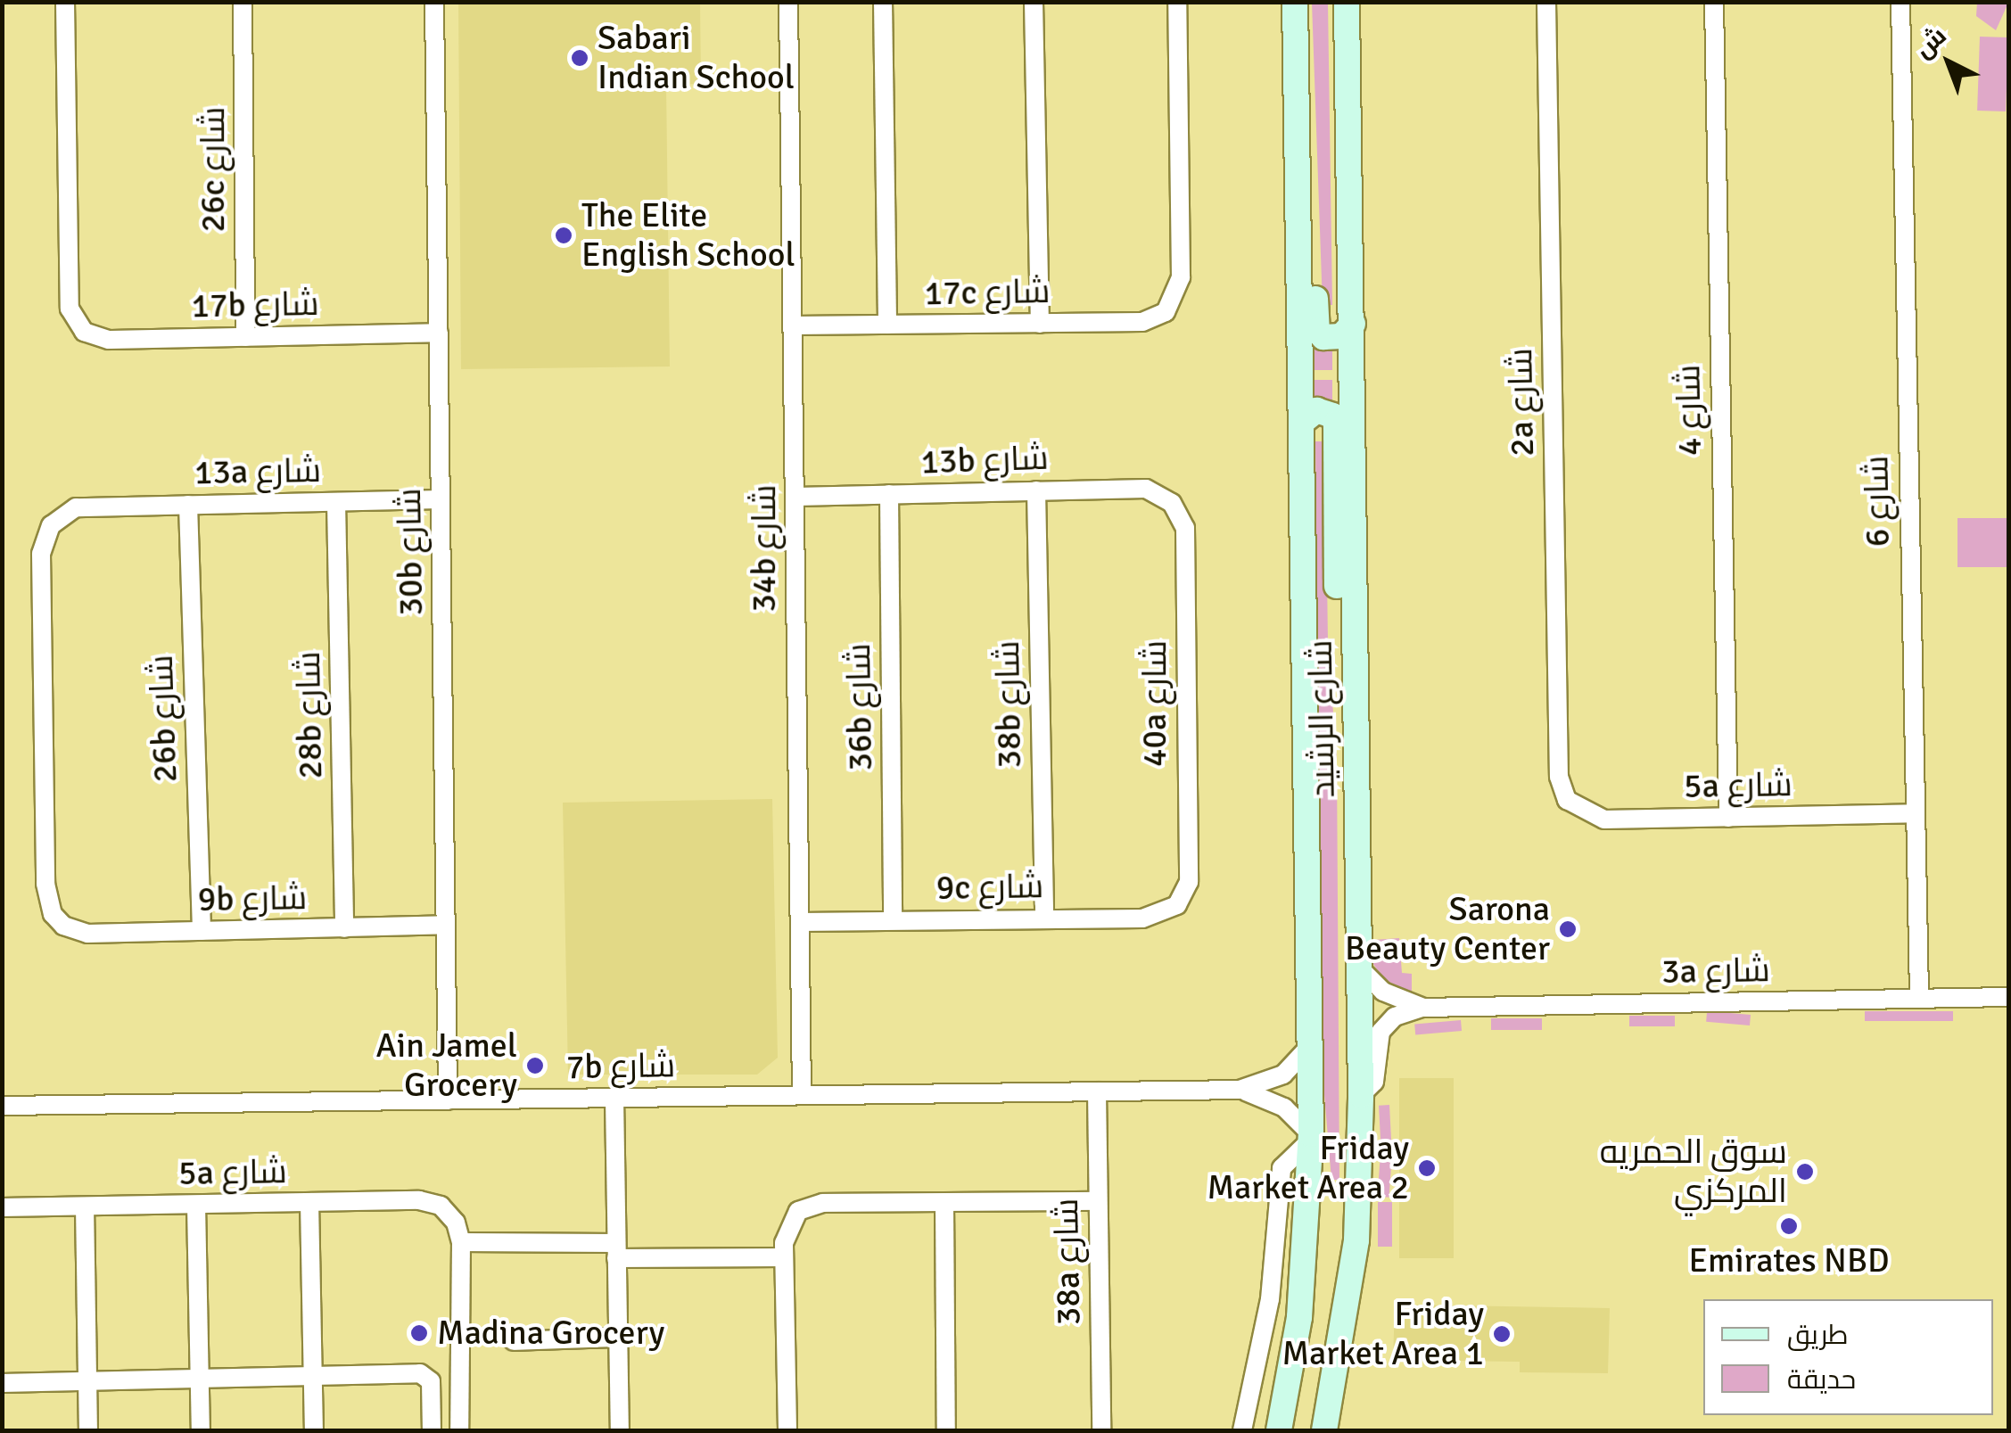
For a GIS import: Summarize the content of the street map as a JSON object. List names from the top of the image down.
{
  "streets": {
    "main road": ["شارع الرشيد"],
    "street": [
      "26c شارع",
      "17c شارع",
      "17b شارع",
      "2a شارع",
      "شارع 4",
      "13b شارع",
      "13a شارع",
      "شارع 6",
      "34b شارع",
      "30b شارع",
      "40a شارع",
      "38b شارع",
      "36b شارع",
      "28b شارع",
      "26b شارع",
      "5a شارع",
      "9c شارع",
      "9b شارع",
      "3a شارع",
      "7b شارع",
      "38a شارع"
    ]
  },
  "crossings": [
    ["26c شارع", "17b شارع"],
    ["17c شارع", "34b شارع"],
    ["17b شارع", "30b شارع"],
    ["2a شارع", "5a شارع"],
    ["شارع 4", "5a شارع"],
    ["13b شارع", "34b شارع"],
    ["13b شارع", "40a شارع"],
    ["13b شارع", "38b شارع"],
    ["13b شارع", "36b شارع"],
    ["13a شارع", "30b شارع"],
    ["13a شارع", "28b شارع"],
    ["13a شارع", "26b شارع"],
    ["13a شارع", "9b شارع"],
    ["شارع 6", "5a شارع"],
    ["شارع 6", "3a شارع"],
    ["34b شارع", "9c شارع"],
    ["34b شارع", "7b شارع"],
    ["30b شارع", "9b شارع"],
    ["30b شارع", "7b شارع"],
    ["40a شارع", "9c شارع"],
    ["38b شارع", "9c شارع"],
    ["36b شارع", "9c شارع"],
    ["28b شارع", "9b شارع"],
    ["26b شارع", "9b شارع"],
    ["شارع الرشيد", "3a شارع"],
    ["شارع الرشيد", "7b شارع"],
    ["7b شارع", "38a شارع"]
  ],
  "places": [
    "Sabari Indian School",
    "The Elite English School",
    "Sarona Beauty Center",
    "Ain Jamel Grocery",
    "Friday Market Area 2",
    "سوق الحمريه المركزي",
    "Emirates NBD",
    "Madina Grocery",
    "Friday Market Area 1"
  ],
  "legend": ["طريق", "حديقة"],
  "north": "top left"
}
